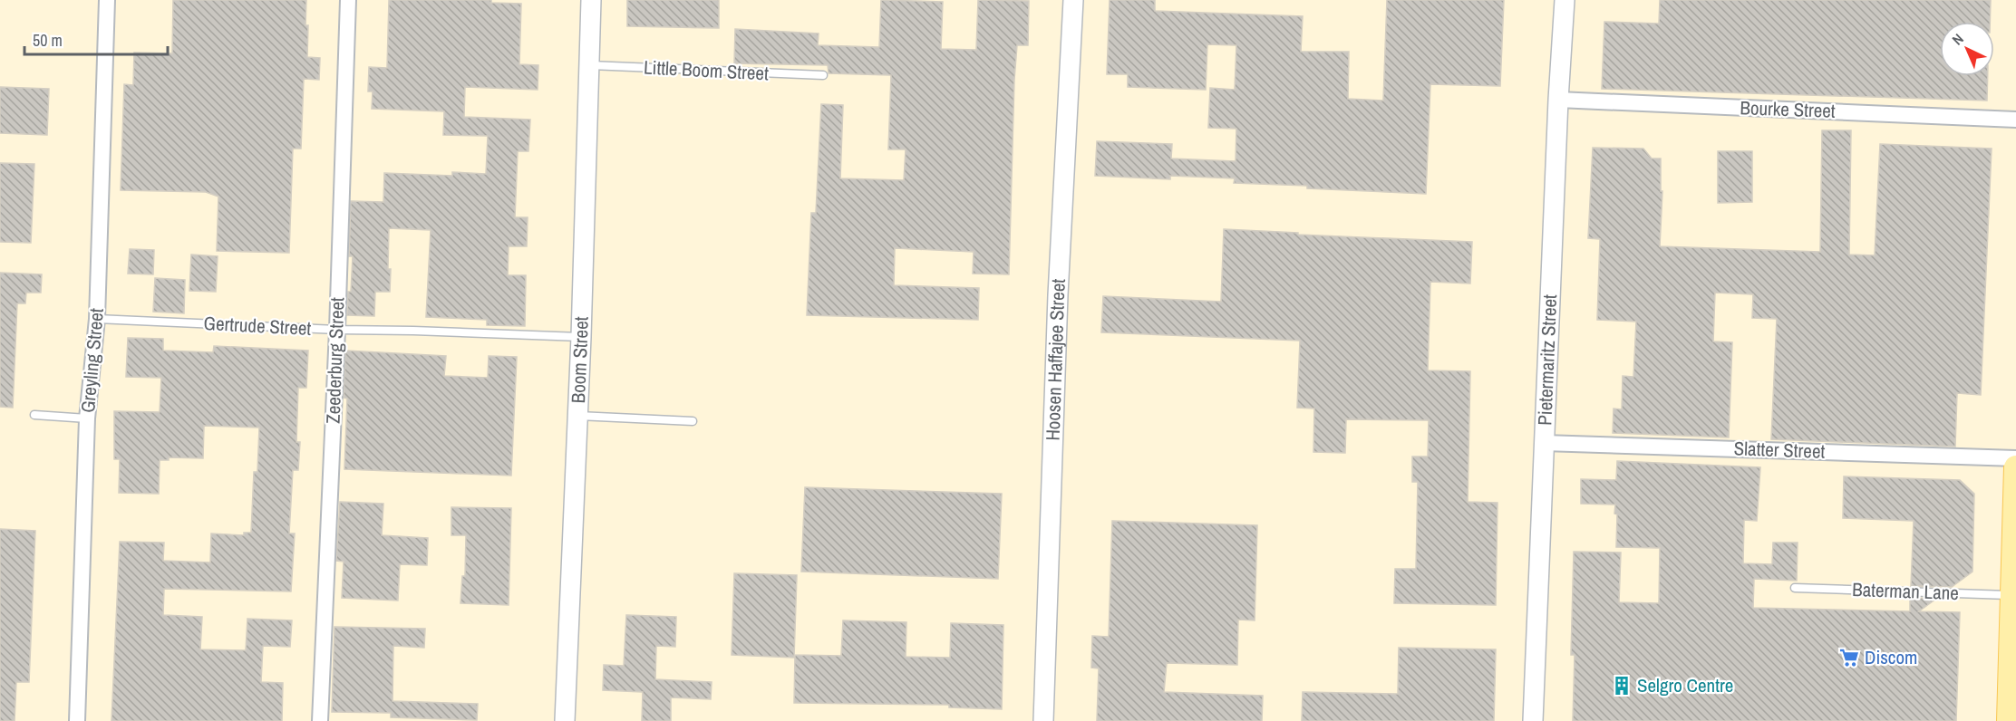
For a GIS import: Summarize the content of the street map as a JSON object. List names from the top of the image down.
{
  "streets": {
    "street": [
      "Bourke Street",
      "Greyling Street",
      "Zeederburg Street",
      "Boom Street",
      "Hoosen Haffajee Street",
      "Pietermaritz Street",
      "Slatter Street"
    ],
    "lane": ["Little Boom Street", "Gertrude Street", "Baterman Lane"]
  },
  "crossings": [
    ["Little Boom Street", "Boom Street"],
    ["Bourke Street", "Pietermaritz Street"],
    ["Gertrude Street", "Greyling Street"],
    ["Gertrude Street", "Zeederburg Street"],
    ["Gertrude Street", "Boom Street"],
    ["Pietermaritz Street", "Slatter Street"]
  ],
  "places": {
    "supermarket": ["Discom"],
    "building": ["Selgro Centre"]
  },
  "scale_bar": "50 m",
  "north": "top left"
}
